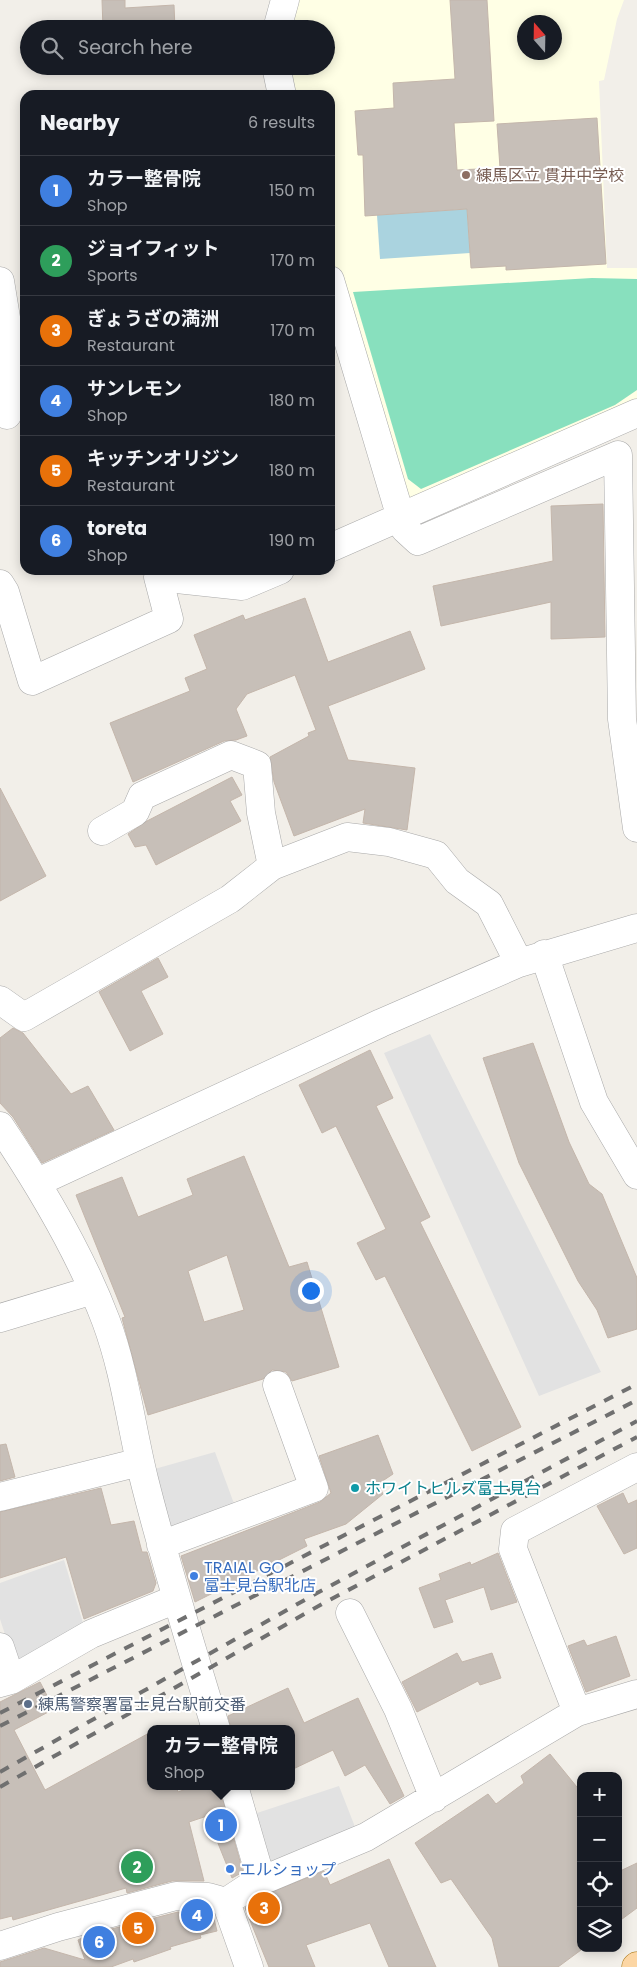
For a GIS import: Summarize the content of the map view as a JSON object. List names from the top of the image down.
{
  "places": [
    "練馬区立 貫井中学校",
    "ホワイトヒルズ富士見台",
    "TRAIAL GO 富士見台駅北店",
    "練馬警察署富士見台駅前交番",
    "エルショップ"
  ],
  "north": "top",
  "page": {
    "search": "Search here",
    "heading": ["Nearby", "6 results"],
    "list": [
      {
        "mark": "1",
        "name": "カラー整骨院",
        "note": "Shop",
        "value": "150 m"
      },
      {
        "mark": "2",
        "name": "ジョイフィット",
        "note": "Sports",
        "value": "170 m"
      },
      {
        "mark": "3",
        "name": "ぎょうざの満洲",
        "note": "Restaurant",
        "value": "170 m"
      },
      {
        "mark": "4",
        "name": "サンレモン",
        "note": "Shop",
        "value": "180 m"
      },
      {
        "mark": "5",
        "name": "キッチンオリジン",
        "note": "Restaurant",
        "value": "180 m"
      },
      {
        "mark": "6",
        "name": "toreta",
        "note": "Shop",
        "value": "190 m"
      }
    ],
    "popup": ["カラー整骨院", "Shop"],
    "map_buttons": ["+", "−"],
    "pins": [
      "1",
      "2",
      "3",
      "4",
      "5",
      "6"
    ]
  }
}
